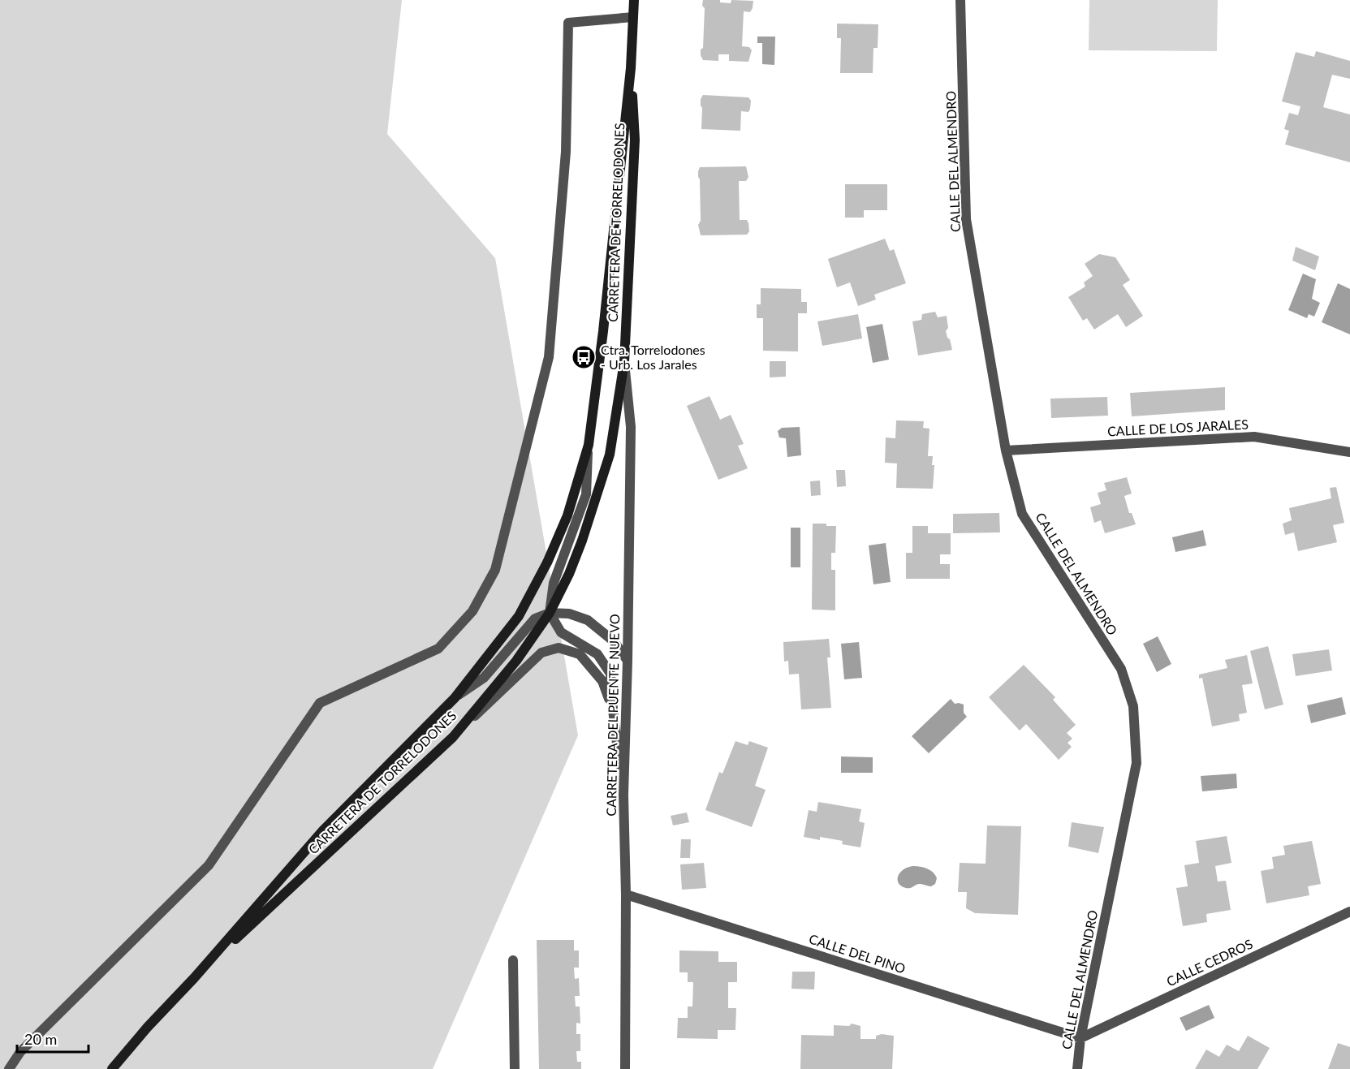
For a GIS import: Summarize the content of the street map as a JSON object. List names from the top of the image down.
{
  "streets": {
    "main road": ["CARRETERA DE TORRELODONES"],
    "street": [
      "CALLE DEL ALMENDRO",
      "CALLE DE LOS JARALES",
      "CARRETERA DEL PUENTE NUEVO",
      "CALLE DEL PINO",
      "CALLE CEDROS"
    ]
  },
  "crossings": [
    ["CALLE DEL ALMENDRO", "CALLE DE LOS JARALES"],
    ["CALLE DEL ALMENDRO", "CALLE DEL PINO"],
    ["CALLE DEL ALMENDRO", "CALLE CEDROS"],
    ["CARRETERA DE TORRELODONES", "CARRETERA DEL PUENTE NUEVO"],
    ["CARRETERA DEL PUENTE NUEVO", "CALLE DEL PINO"],
    ["CALLE DEL PINO", "CALLE CEDROS"]
  ],
  "places": {
    "bus stop": ["Ctra. Torrelodones - Urb. Los Jarales"]
  },
  "scale_bar": "20 m"
}
